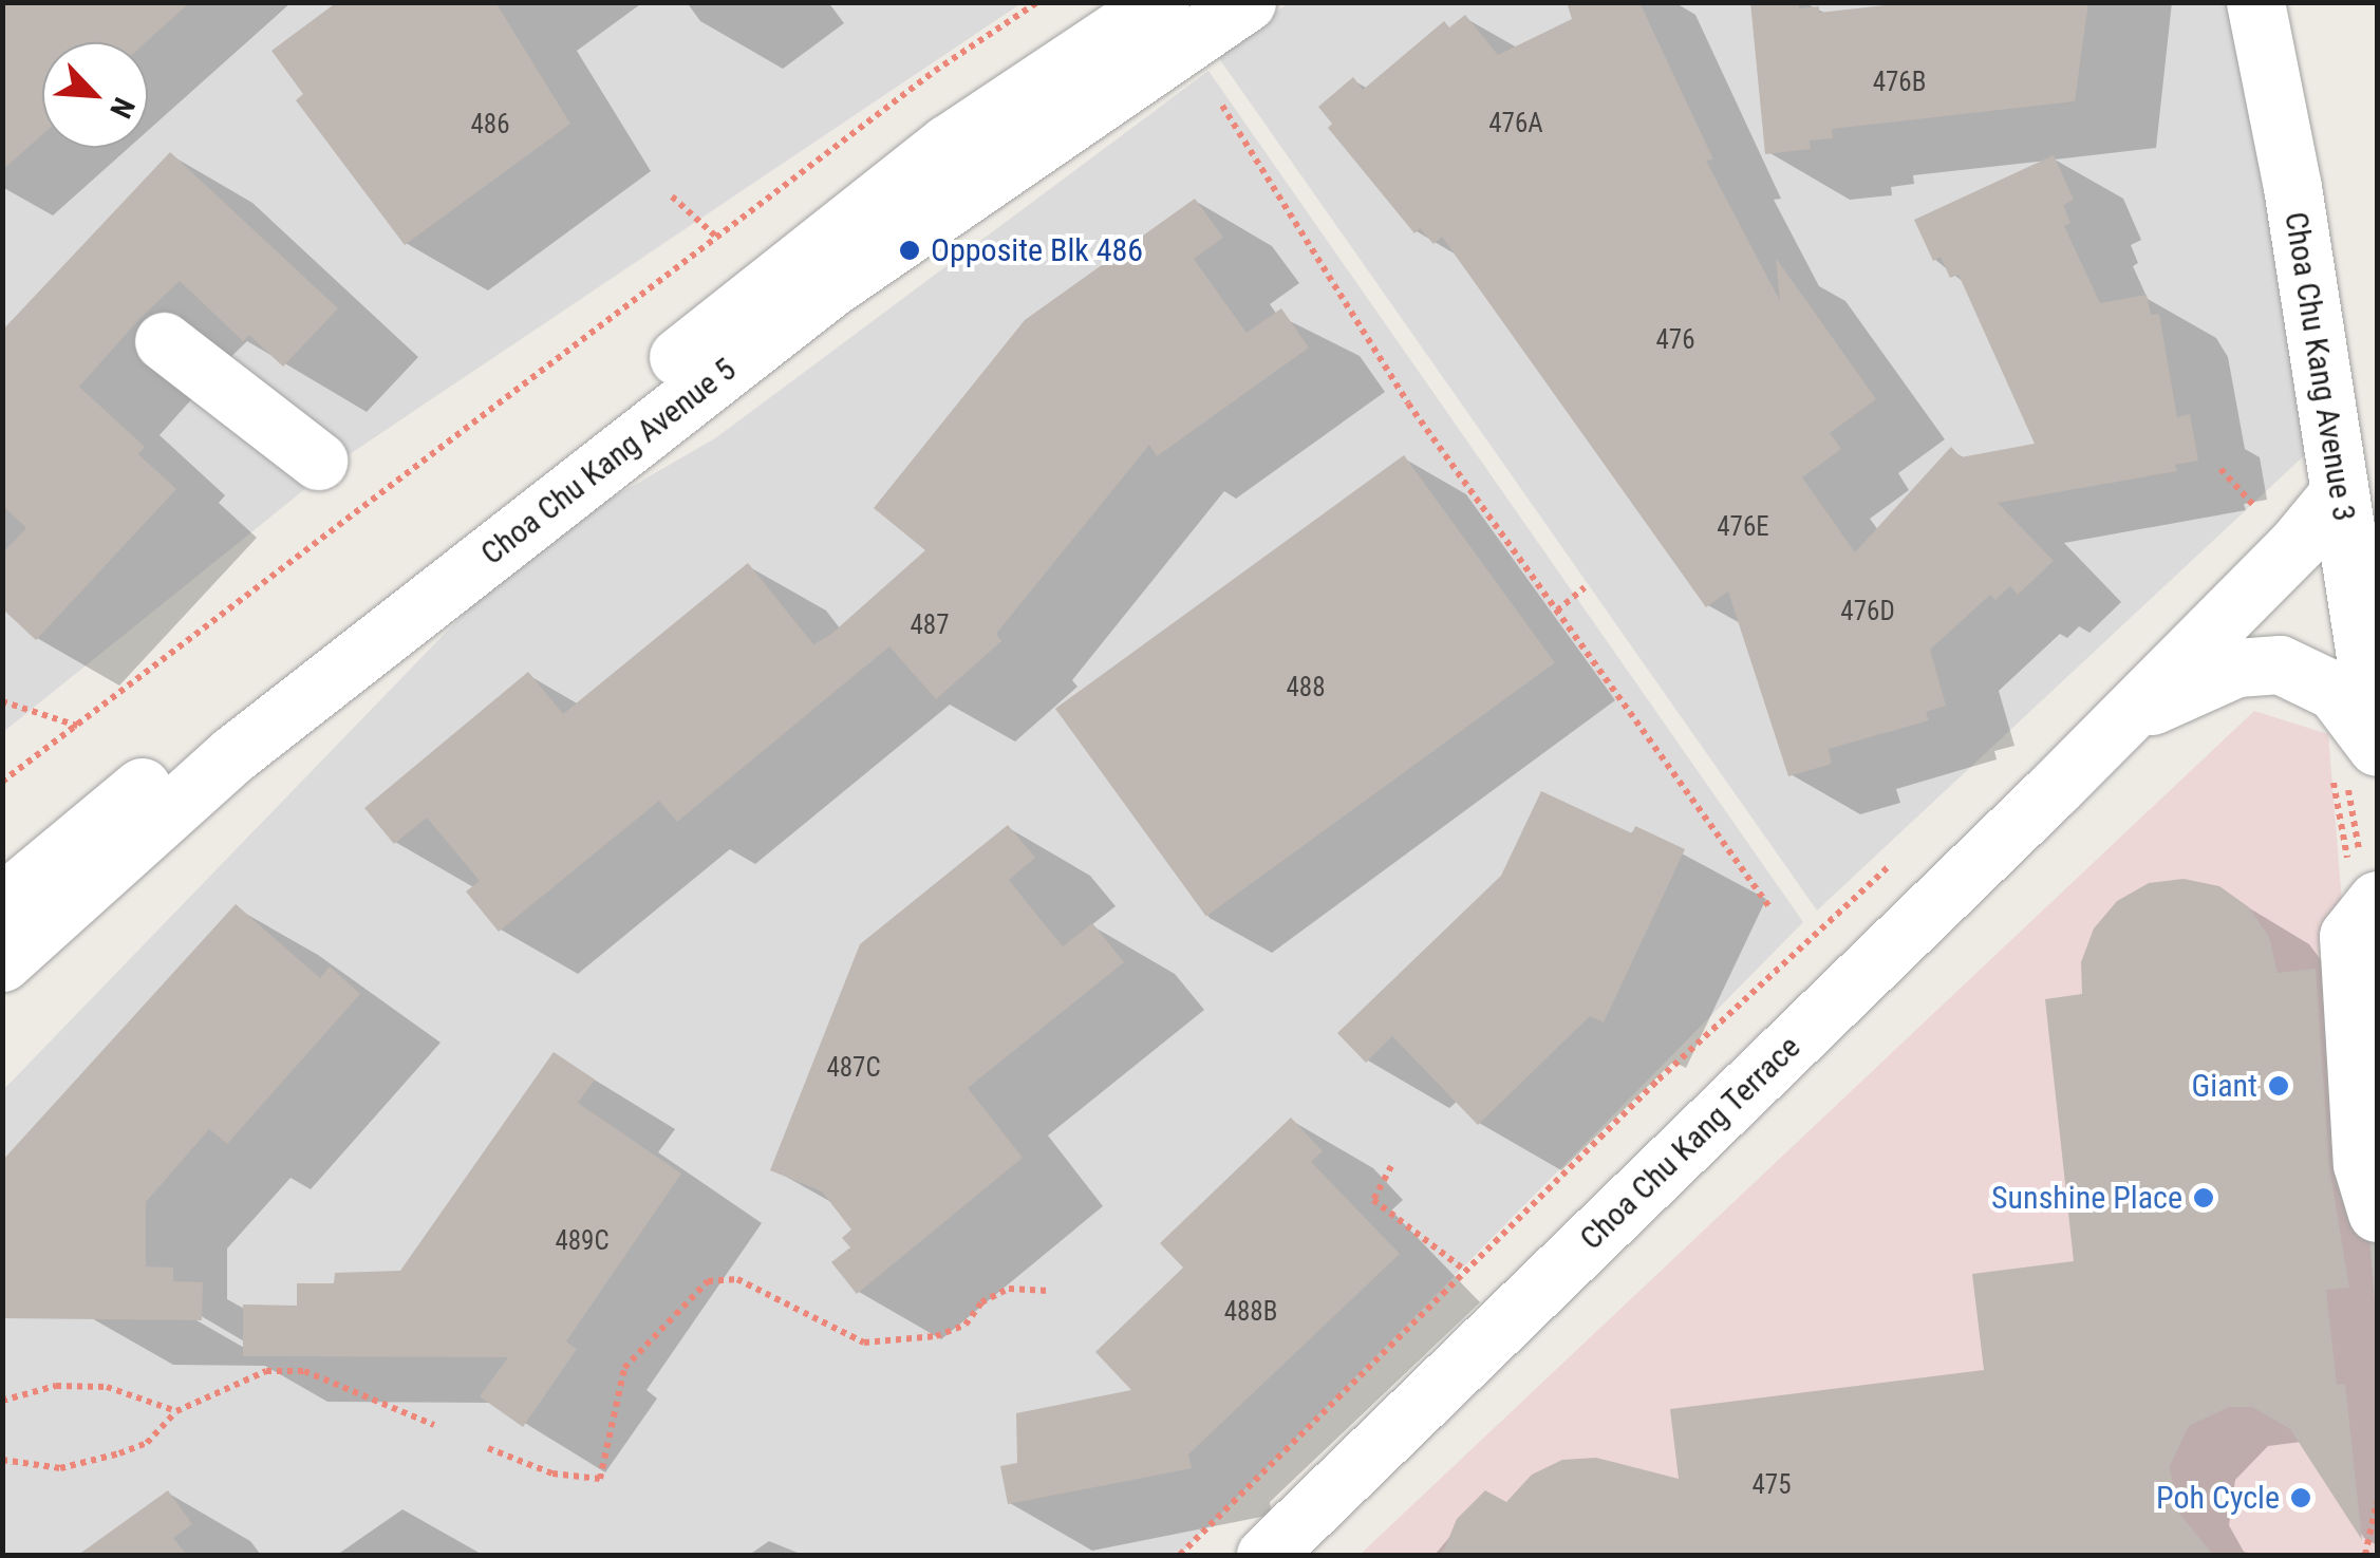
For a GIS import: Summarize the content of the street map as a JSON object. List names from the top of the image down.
{
  "streets": {
    "street": ["Choa Chu Kang Avenue 3", "Choa Chu Kang Avenue 5", "Choa Chu Kang Terrace"]
  },
  "crossings": [
    ["Choa Chu Kang Avenue 3", "Choa Chu Kang Terrace"]
  ],
  "places": [
    "Opposite Blk 486",
    "Giant",
    "Sunshine Place",
    "Poh Cycle"
  ],
  "house_numbers": [
    "476B",
    "476A",
    "486",
    "476",
    "476E",
    "476D",
    "487",
    "488",
    "487C",
    "489C",
    "488B",
    "475"
  ],
  "north": "bottom right"
}
